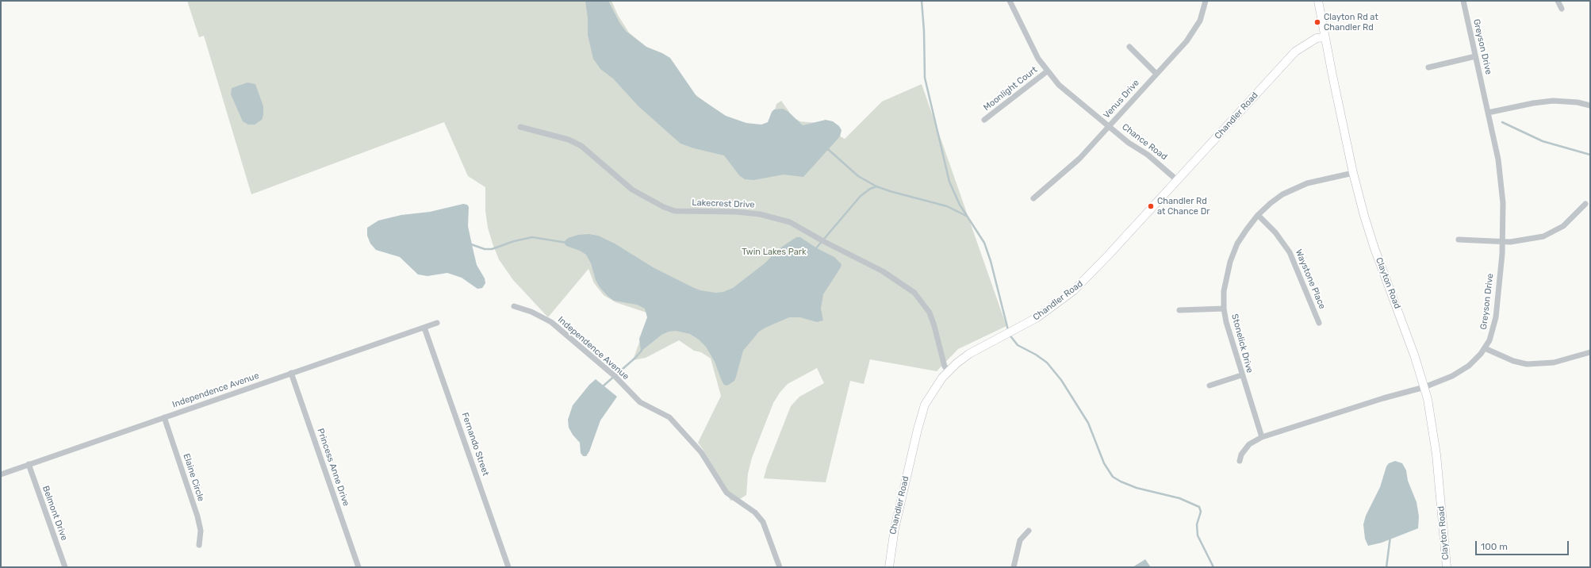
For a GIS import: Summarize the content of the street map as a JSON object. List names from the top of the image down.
{
  "streets": {
    "street": [
      "Greyson Drive",
      "Moonlight Court",
      "Venus Drive",
      "Chandler Road",
      "Chance Road",
      "Lakecrest Drive",
      "Waystone Place",
      "Clayton Road",
      "Stonelick Drive",
      "Independence Avenue",
      "Fernando Street",
      "Princess Anne Drive",
      "Elaine Circle",
      "Belmont Drive"
    ]
  },
  "crossings": [
    ["Greyson Drive", "Clayton Road"],
    ["Greyson Drive", "Stonelick Drive"],
    ["Moonlight Court", "Chance Road"],
    ["Venus Drive", "Chance Road"],
    ["Chandler Road", "Chance Road"],
    ["Chandler Road", "Lakecrest Drive"],
    ["Chandler Road", "Clayton Road"],
    ["Waystone Place", "Stonelick Drive"],
    ["Clayton Road", "Stonelick Drive"],
    ["Independence Avenue", "Fernando Street"],
    ["Independence Avenue", "Princess Anne Drive"],
    ["Independence Avenue", "Elaine Circle"],
    ["Independence Avenue", "Belmont Drive"]
  ],
  "parks": ["Twin Lakes Park"],
  "places": ["Clayton Rd at Chandler Rd", "Chandler Rd at Chance Dr"],
  "scale_bar": "100 m"
}
